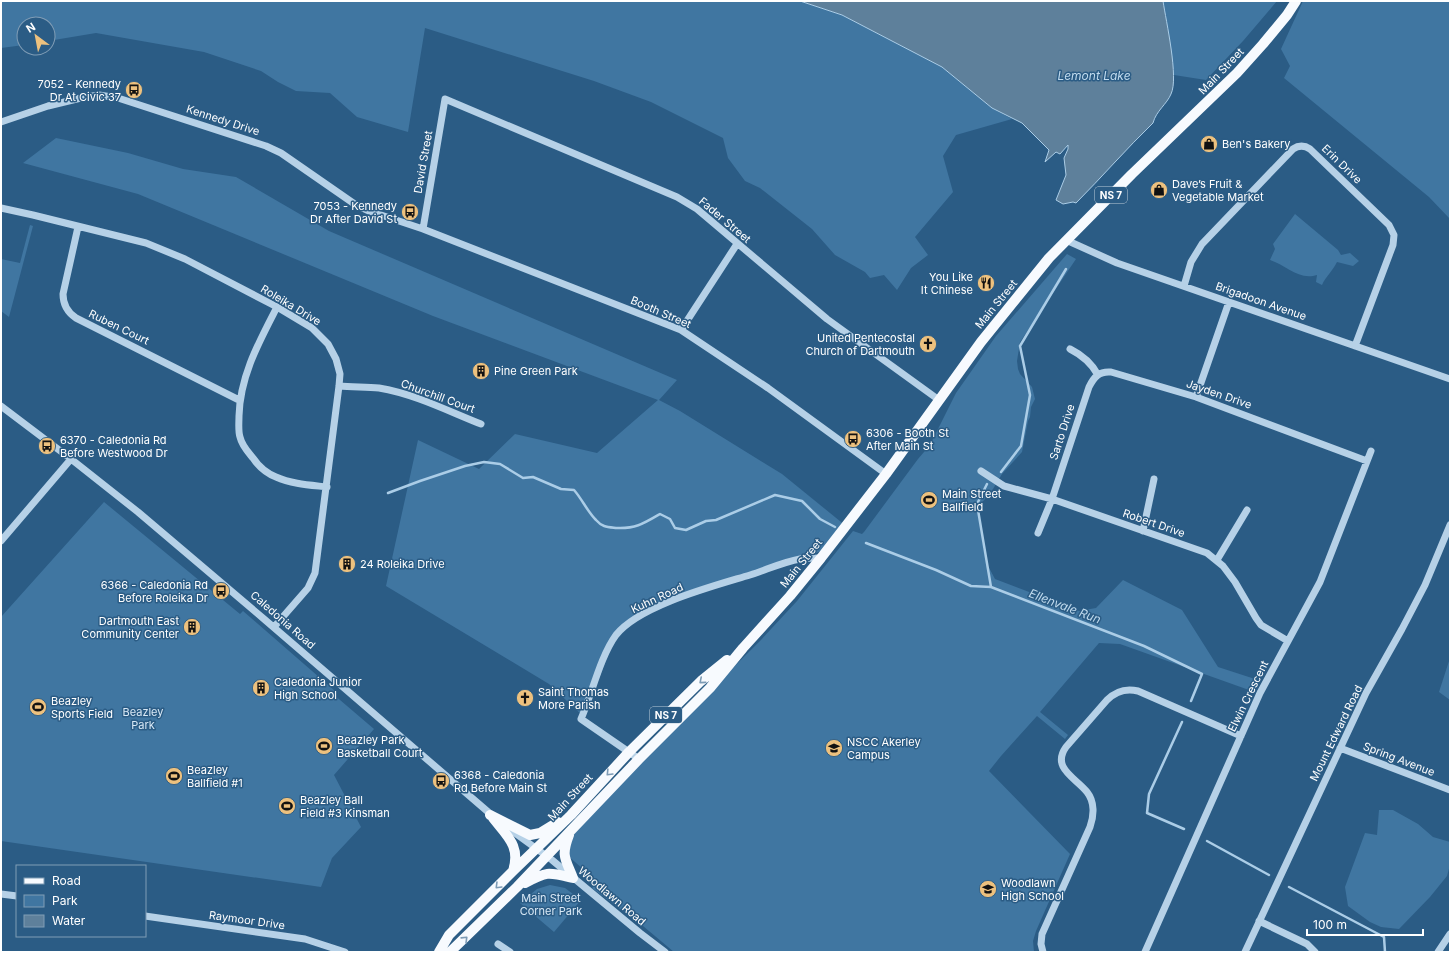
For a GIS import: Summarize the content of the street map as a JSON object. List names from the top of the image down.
{
  "streets": {
    "main road": ["Main Street", "NS 7"],
    "street": [
      "Kennedy Drive",
      "David Street",
      "Erin Drive",
      "Fader Street",
      "Brigadoon Avenue",
      "Roleika Drive",
      "Booth Street",
      "Ruben Court",
      "Jayden Drive",
      "Churchill Court",
      "Sarto Drive",
      "Robert Drive",
      "Kuhn Road",
      "Caledonia Road",
      "Elwin Crescent",
      "Mount Edward Road",
      "Spring Avenue",
      "Woodlawn Road",
      "Raymoor Drive"
    ]
  },
  "crossings": [
    ["Main Street", "Fader Street"],
    ["Main Street", "Brigadoon Avenue"],
    ["Main Street", "Booth Street"],
    ["Main Street", "Kuhn Road"],
    ["Main Street", "Caledonia Road"],
    ["Main Street", "Woodlawn Road"],
    ["Kennedy Drive", "David Street"],
    ["Kennedy Drive", "Booth Street"],
    ["David Street", "Fader Street"],
    ["David Street", "Booth Street"],
    ["Erin Drive", "Brigadoon Avenue"],
    ["Roleika Drive", "Ruben Court"],
    ["Roleika Drive", "Churchill Court"],
    ["Roleika Drive", "Caledonia Road"],
    ["Jayden Drive", "Sarto Drive"],
    ["Jayden Drive", "Elwin Crescent"],
    ["Sarto Drive", "Robert Drive"],
    ["Robert Drive", "Elwin Crescent"],
    ["Caledonia Road", "Woodlawn Road"],
    ["Mount Edward Road", "Spring Avenue"]
  ],
  "water": ["Lemont Lake", "Ellenvale Run"],
  "parks": ["Beazley Park", "Main Street Corner Park"],
  "places": {
    "bus stop": [
      "7052 - Kennedy Dr At Civic 37",
      "7053 - Kennedy Dr After David St",
      "6306 - Booth St After Main St",
      "6370 - Caledonia Rd Before Westwood Dr",
      "6366 - Caledonia Rd Before Roleika Dr",
      "6368 - Caledonia Rd Before Main St"
    ],
    "shop": ["Ben's Bakery", "Dave’s Fruit & Vegetable Market"],
    "restaurant": ["You Like It Chinese"],
    "church": ["United Pentecostal Church of Dartmouth", "Saint Thomas More Parish"],
    "building": [
      "Pine Green Park",
      "24 Roleika Drive",
      "Dartmouth East Community Center",
      "Caledonia Junior High School"
    ],
    "sports": [
      "Main Street Ballfield",
      "Beazley Sports Field",
      "Beazley Park Basketball Court",
      "Beazley Ballfield #1",
      "Beazley Ball Field #3 Kinsman"
    ],
    "school or university": ["NSCC Akerley Campus", "Woodlawn High School"]
  },
  "legend": ["Road", "Park", "Water"],
  "scale_bar": "100 m",
  "north": "top left"
}
